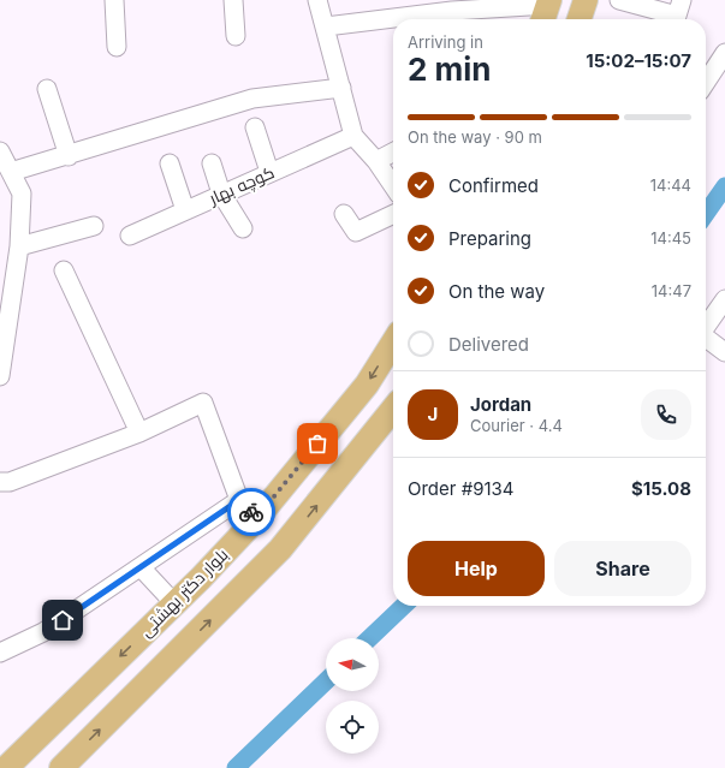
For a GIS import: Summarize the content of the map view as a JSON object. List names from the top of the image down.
{
  "streets": {
    "main road": ["بلوار دکتر بهشتی"],
    "street": ["کوچه بهار"]
  },
  "north": "left",
  "page": {
    "heading": ["2 min", "Arriving in", "15:02–15:07"],
    "panel": [
      "Jordan",
      "Courier · 4.4",
      "Order #9134",
      "$15.08"
    ],
    "bar": "On the way · 90 m",
    "list": [
      ["Confirmed", "14:44"],
      ["Preparing", "14:45"],
      ["On the way", "14:47"],
      "Delivered"
    ],
    "round": "J",
    "buttons": ["Help", "Share"]
  }
}
